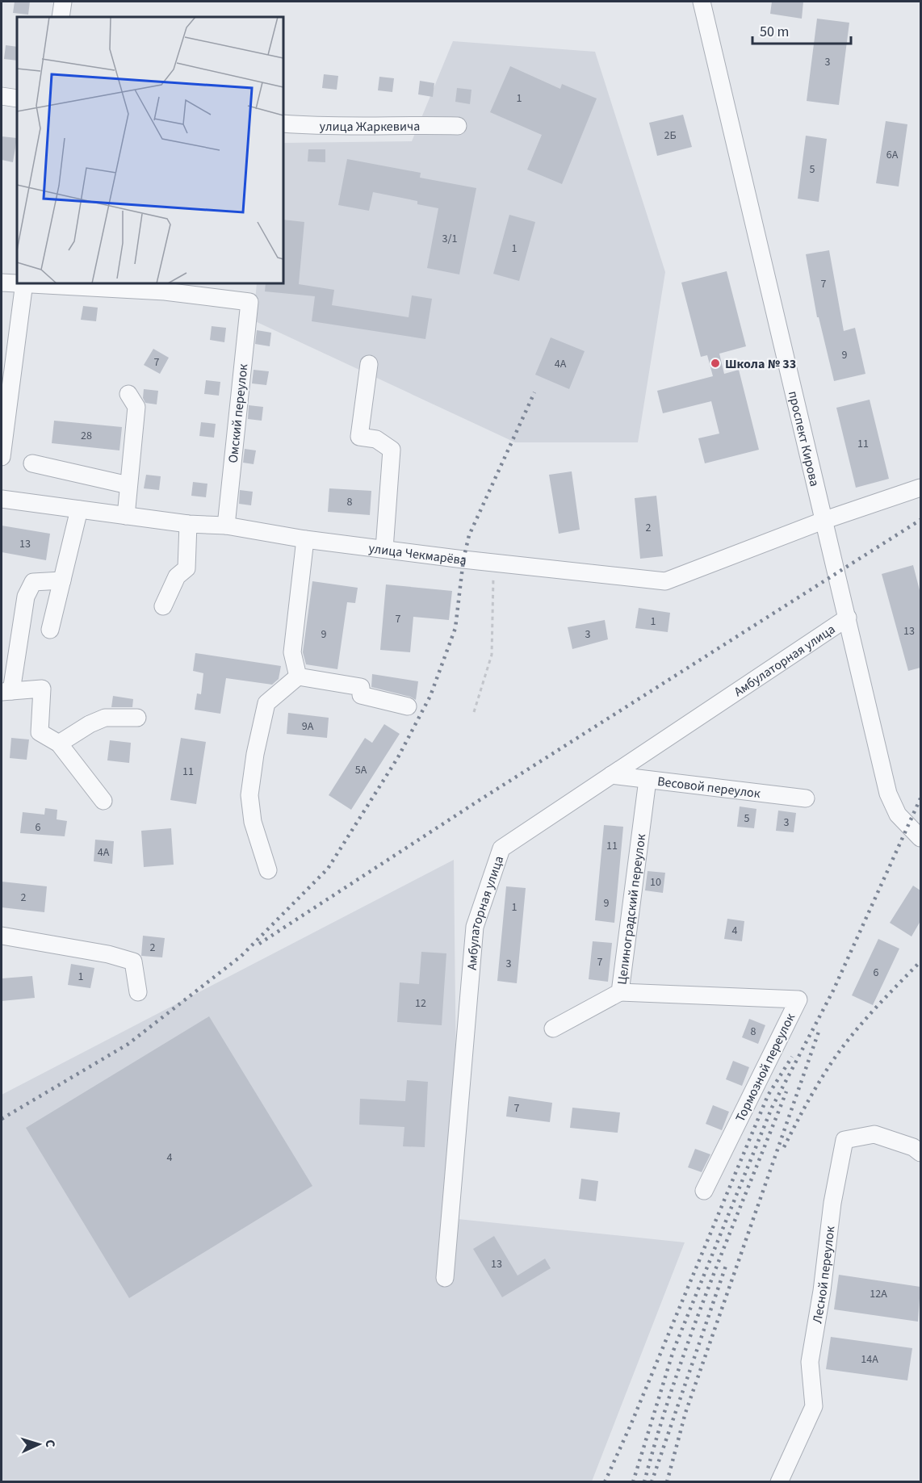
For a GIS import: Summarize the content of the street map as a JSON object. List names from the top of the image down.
{
  "streets": {
    "street": [
      "улица Жаркевича",
      "Омский переулок",
      "проспект Кирова",
      "улица Чекмарёва",
      "Амбулаторная улица",
      "Весовой переулок",
      "Целиноградский переулок",
      "Тормозной переулок",
      "Лесной переулок"
    ]
  },
  "crossings": [
    ["Омский переулок", "улица Чекмарёва"],
    ["проспект Кирова", "улица Чекмарёва"],
    ["проспект Кирова", "Амбулаторная улица"],
    ["Амбулаторная улица", "Весовой переулок"],
    ["Весовой переулок", "Целиноградский переулок"],
    ["Целиноградский переулок", "Тормозной переулок"]
  ],
  "places": ["Школа № 33"],
  "house_numbers": [
    "3",
    "1",
    "2Б",
    "6А",
    "5",
    "3/1",
    "1",
    "7",
    "9",
    "7",
    "4А",
    "28",
    "11",
    "8",
    "2",
    "13",
    "7",
    "1",
    "13",
    "9",
    "3",
    "9А",
    "5А",
    "11",
    "5",
    "3",
    "6",
    "11",
    "4А",
    "10",
    "2",
    "9",
    "1",
    "4",
    "2",
    "7",
    "3",
    "6",
    "1",
    "12",
    "8",
    "7",
    "4",
    "13",
    "12А",
    "14А"
  ],
  "scale_bar": "50 m",
  "north": "right"
}
